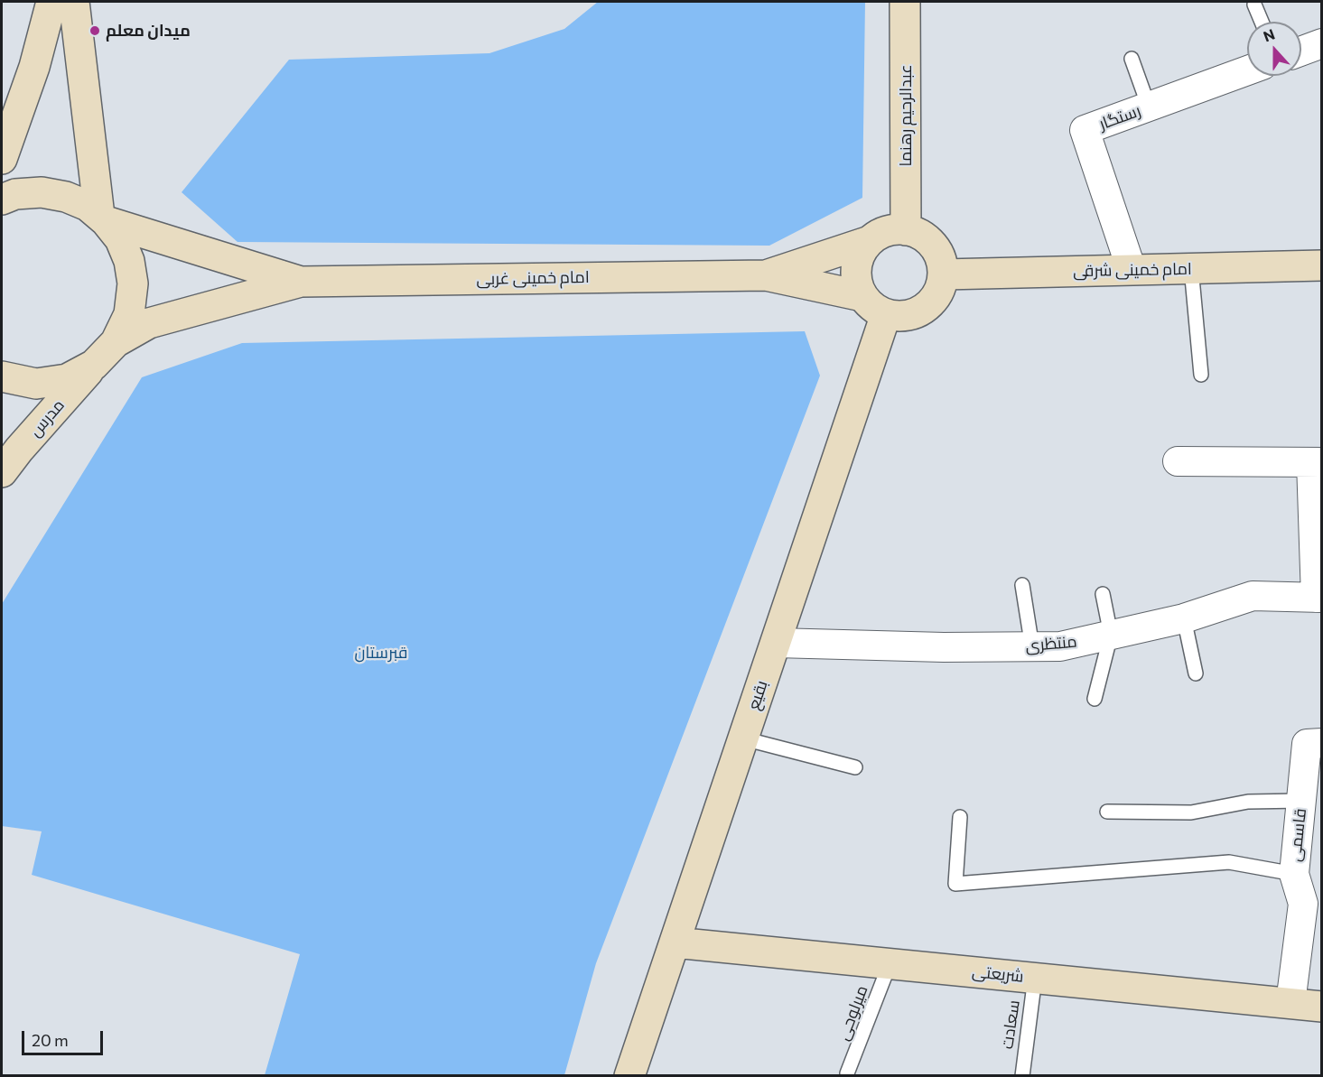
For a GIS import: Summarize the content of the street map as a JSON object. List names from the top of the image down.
{
  "streets": {
    "main road": [
      "عبدالرحیم رهنما",
      "امام خمینی شرقی",
      "امام خمینی غربی",
      "مدرس",
      "بقیع",
      "شریعتی"
    ],
    "street": ["رستگار", "منتظری", "قاسمی"],
    "lane": ["میرلوحی", "سعادت"]
  },
  "crossings": [
    ["عبدالرحیم رهنما", "امام خمینی شرقی"],
    ["عبدالرحیم رهنما", "امام خمینی غربی"],
    ["عبدالرحیم رهنما", "بقیع"],
    ["رستگار", "امام خمینی شرقی"],
    ["امام خمینی شرقی", "امام خمینی غربی"],
    ["امام خمینی شرقی", "بقیع"],
    ["امام خمینی غربی", "بقیع"],
    ["منتظری", "بقیع"],
    ["بقیع", "شریعتی"],
    ["قاسمی", "شریعتی"],
    ["شریعتی", "میرلوحی"],
    ["شریعتی", "سعادت"]
  ],
  "parks": ["قبرستان"],
  "places": ["میدان معلم"],
  "scale_bar": "20 m",
  "north": "top"
}
